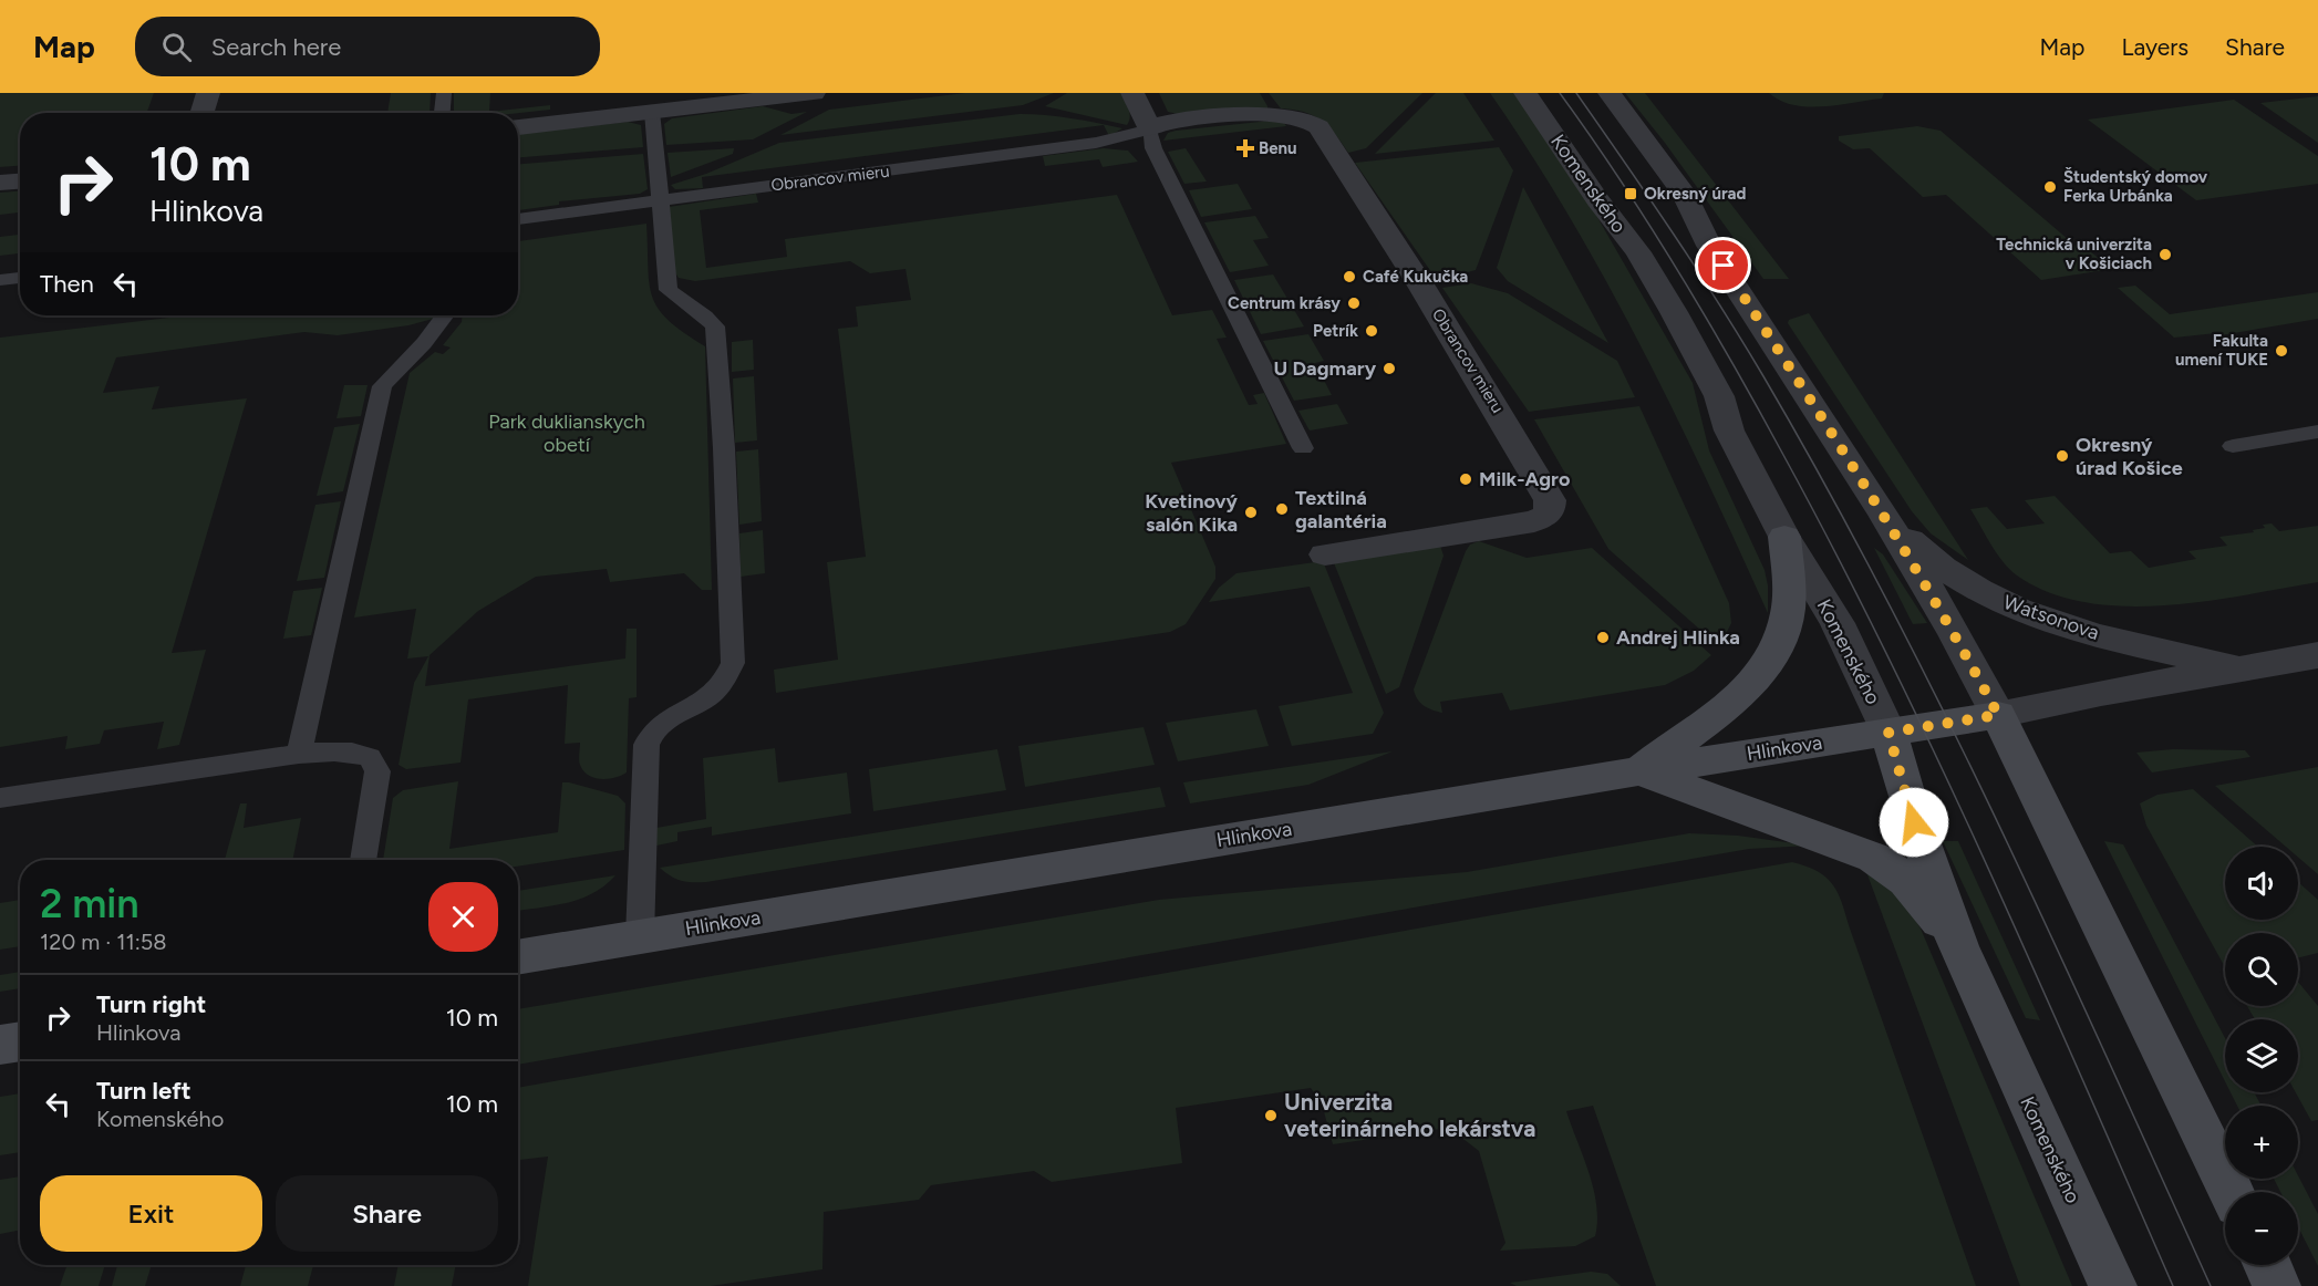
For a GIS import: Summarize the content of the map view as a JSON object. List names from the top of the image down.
{
  "streets": {
    "main road": ["Komenského", "Hlinkova"],
    "street": ["Obrancov mieru", "Watsonova"]
  },
  "crossings": [
    ["Komenského", "Hlinkova"],
    ["Watsonova", "Hlinkova"]
  ],
  "parks": ["Park duklianskych obetí"],
  "places": {
    "health": ["Benu"],
    "other": [
      "Študentský domov Ferka Urbánka",
      "Technická univerzita v Košiciach",
      "Café Kukučka",
      "Centrum krásy",
      "Petrík",
      "Fakulta umení TUKE",
      "U Dagmary",
      "Okresný úrad Košice",
      "Milk-Agro",
      "Textilná galantéria",
      "Kvetinový salón Kika",
      "Andrej Hlinka",
      "Univerzita veterinárneho lekárstva"
    ],
    "transit": ["Okresný úrad"]
  },
  "page": {
    "header": "Map",
    "search": "Search here",
    "nav": ["Map", "Layers", "Share"],
    "turn": ["10 m", "Hlinkova"],
    "then": "Then",
    "map_buttons": ["+", "−"],
    "heading": ["2 min", "120 m · 11:58"],
    "list": [
      {
        "name": "Turn right",
        "note": "Hlinkova",
        "value": "10 m"
      },
      {
        "name": "Turn left",
        "note": "Komenského",
        "value": "10 m"
      }
    ],
    "buttons": ["Exit", "Share"]
  }
}
